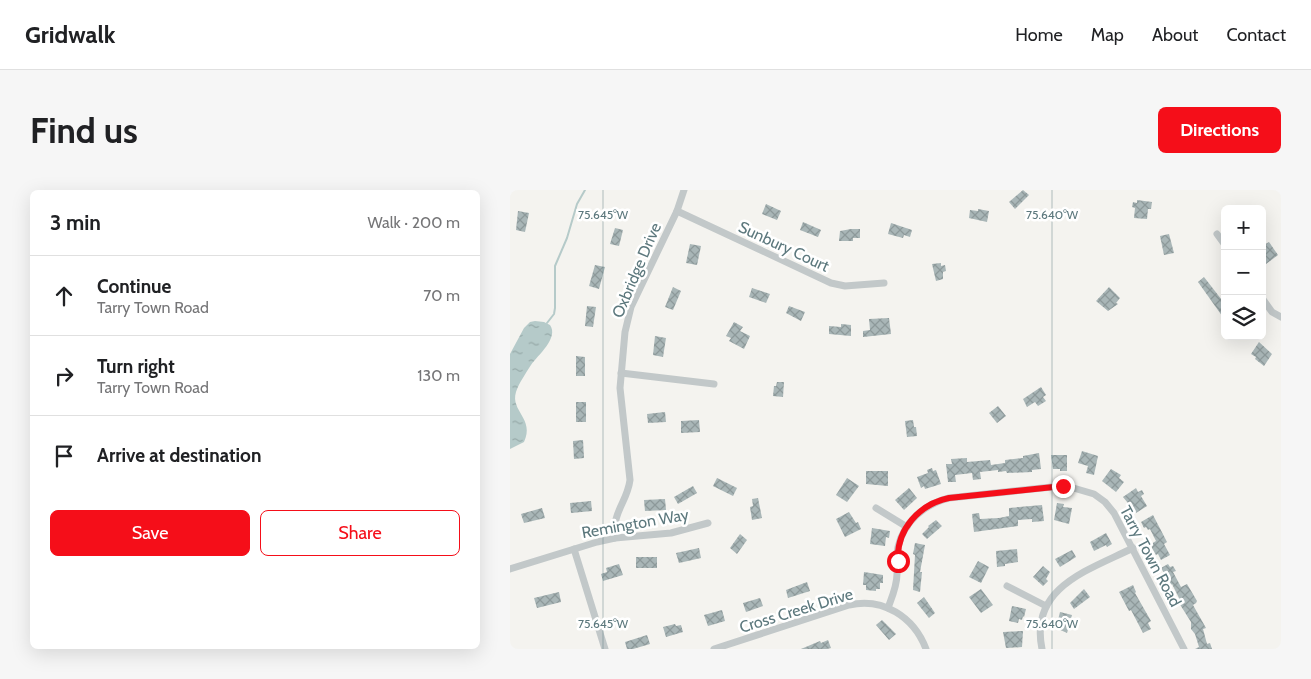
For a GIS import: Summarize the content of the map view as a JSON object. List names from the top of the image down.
{
  "streets": {
    "street": [
      "Sunbury Court",
      "Oxbridge Drive",
      "Remington Way",
      "Tarry Town Road",
      "Cross Creek Drive"
    ]
  },
  "crossings": [
    ["Sunbury Court", "Oxbridge Drive"],
    ["Oxbridge Drive", "Remington Way"],
    ["Tarry Town Road", "Cross Creek Drive"]
  ],
  "page": {
    "header": "Gridwalk",
    "nav": [
      "Home",
      "Map",
      "About",
      "Contact"
    ],
    "buttons": [
      "Directions",
      ["Save", "Share"]
    ],
    "title": "Find us",
    "heading": ["3 min", "Walk · 200 m"],
    "map_buttons": ["+", "−"],
    "list": [
      ["Continue", "Tarry Town Road", "70 m"],
      ["Turn right", "Tarry Town Road", "130 m"],
      "Arrive at destination"
    ]
  },
  "coordinates": ["75.645°W", "75.640°W"]
}
